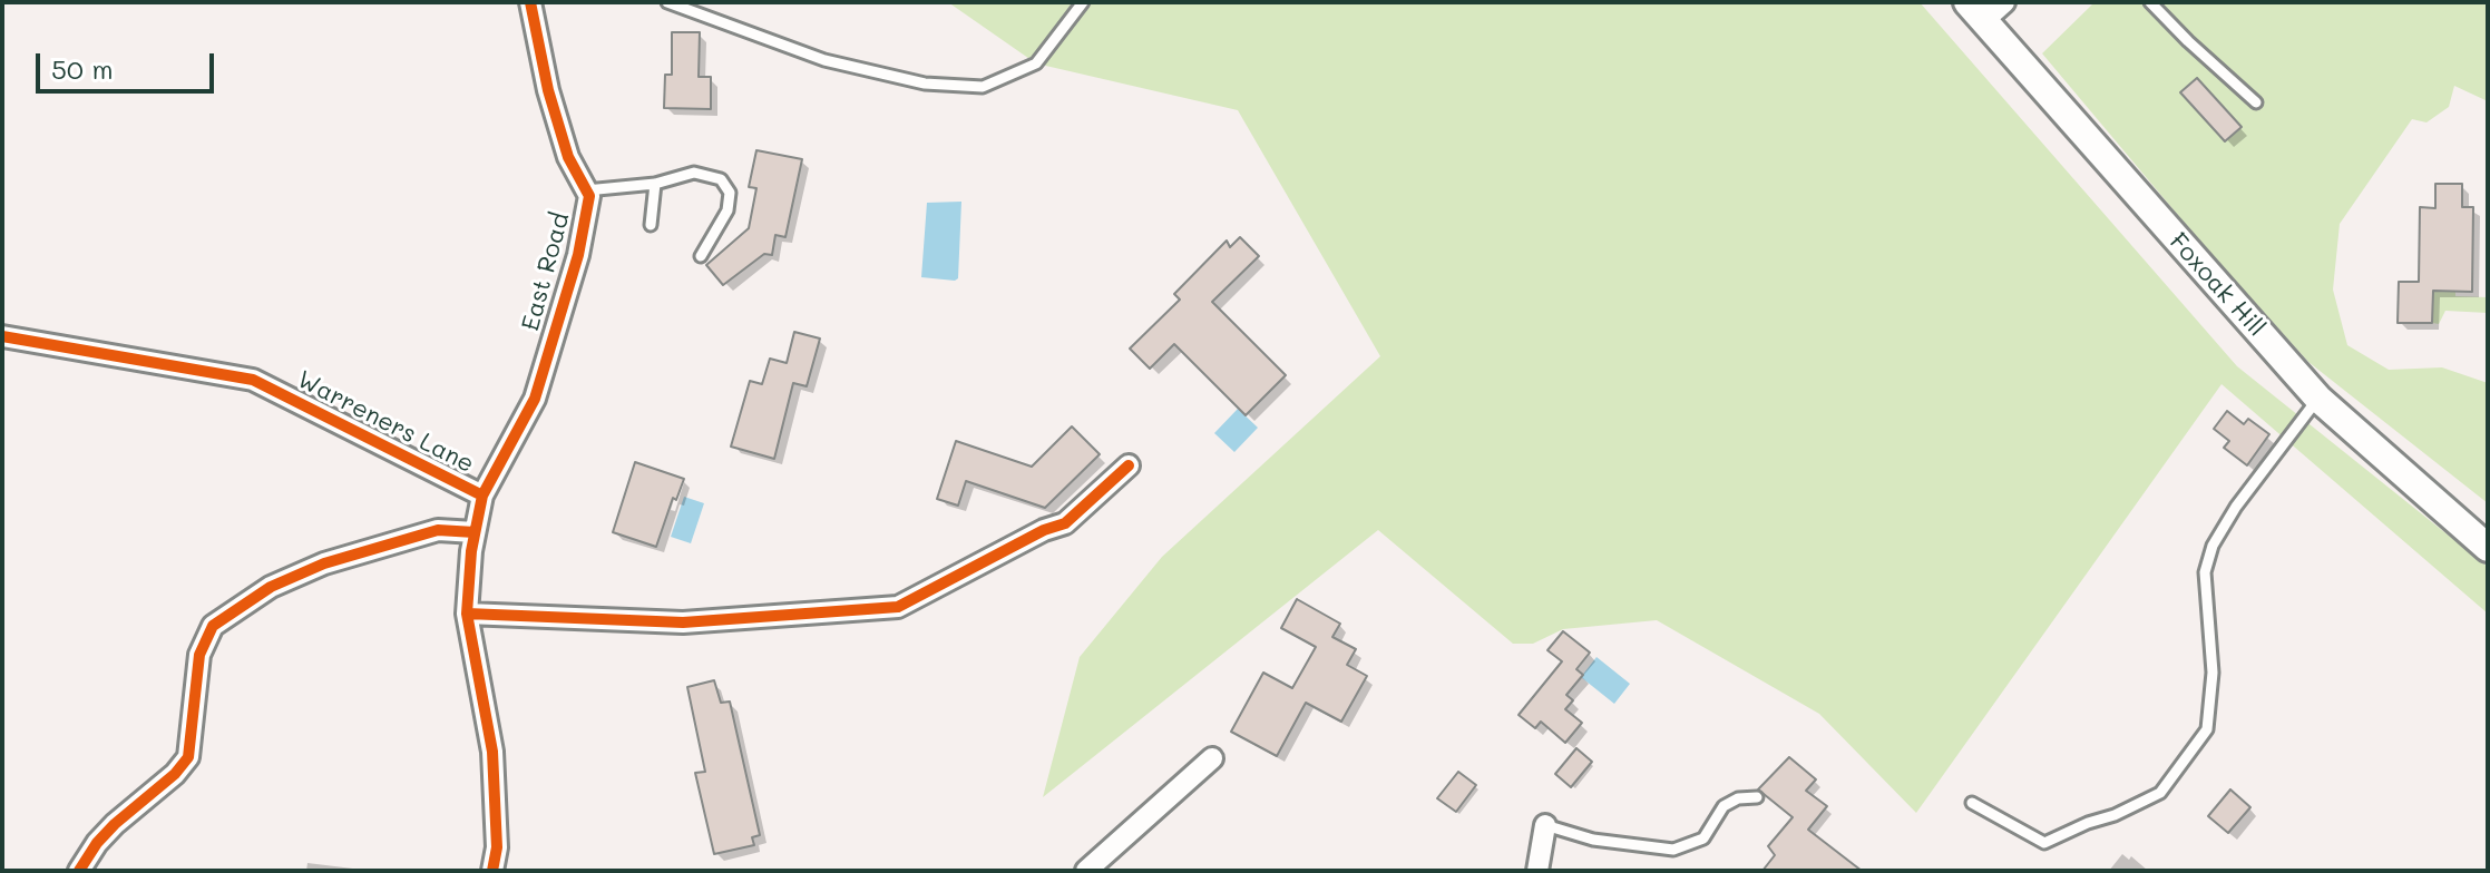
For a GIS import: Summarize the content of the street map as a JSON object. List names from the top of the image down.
{
  "streets": {
    "main road": ["Foxoak Hill"],
    "street": ["East Road", "Warreners Lane"]
  },
  "crossings": [
    ["East Road", "Warreners Lane"]
  ],
  "scale_bar": "50 m"
}
